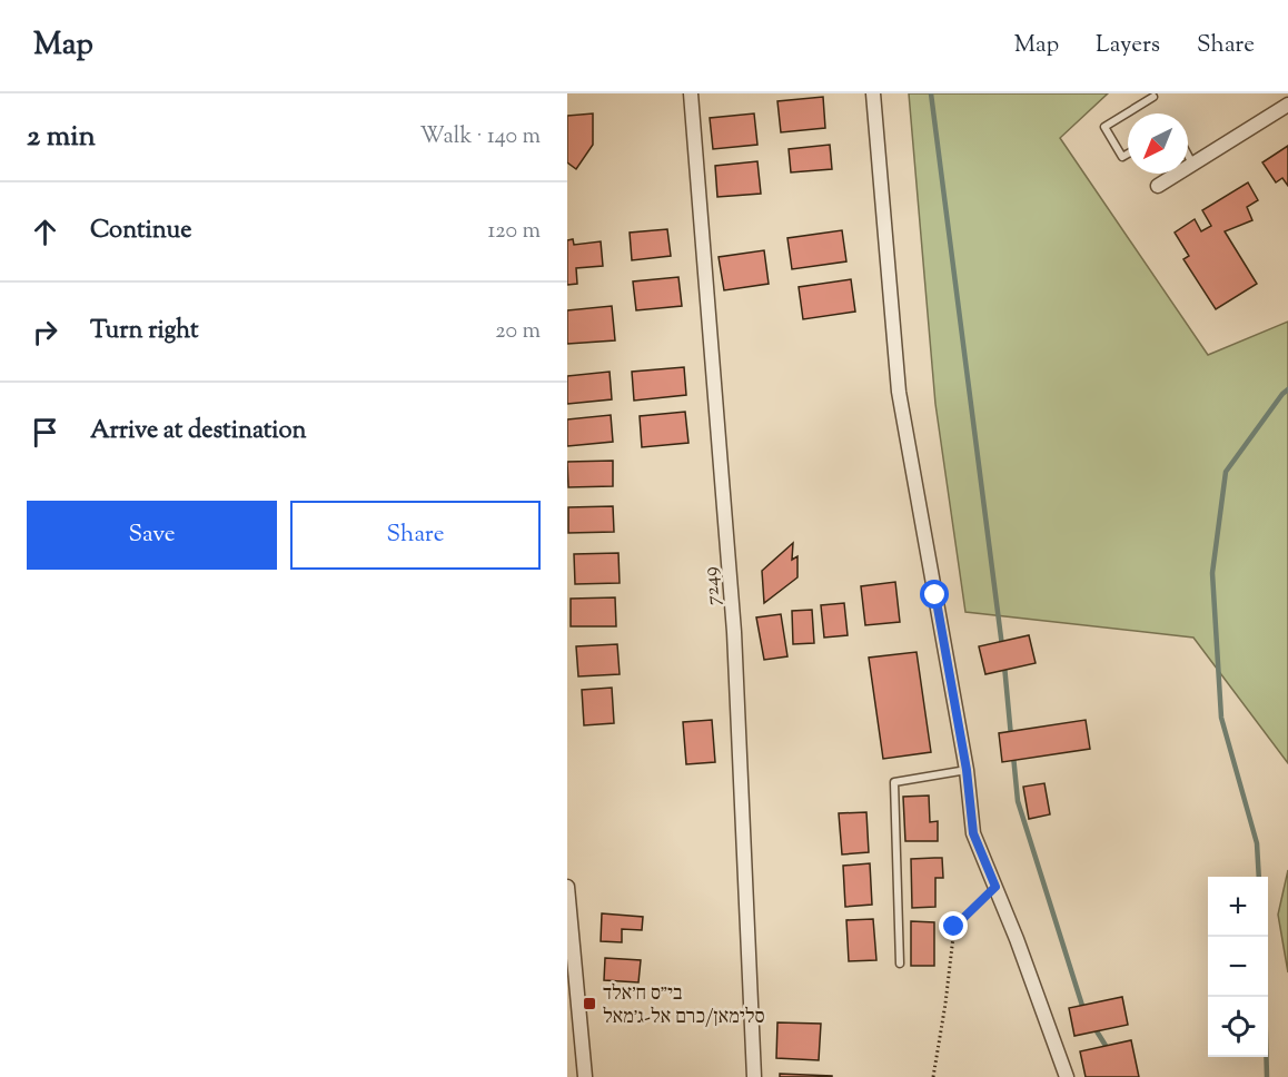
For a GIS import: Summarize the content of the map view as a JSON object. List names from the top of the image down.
{
  "streets": {
    "street": ["7249"]
  },
  "places": {
    "transit": ["בי״ס ח׳אלד סלימאן/כרם אל-ג׳מאל"]
  },
  "north": "bottom left",
  "page": {
    "header": "Map",
    "nav": ["Map", "Layers", "Share"],
    "heading": ["2 min", "Walk · 140 m"],
    "list": [
      ["Continue", "120 m"],
      ["Turn right", "20 m"],
      "Arrive at destination"
    ],
    "buttons": ["Save", "Share"],
    "map_buttons": ["+", "−"]
  }
}
